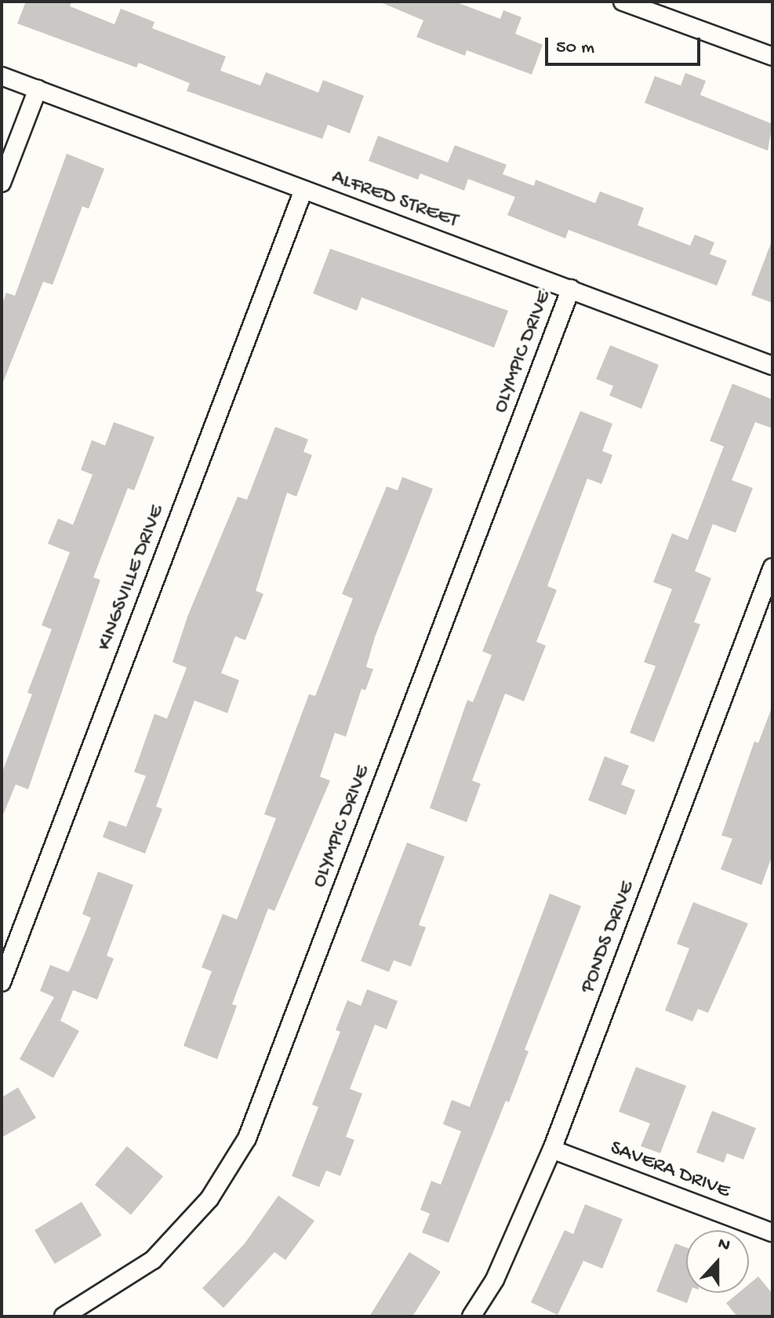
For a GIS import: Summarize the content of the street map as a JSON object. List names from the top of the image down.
{
  "streets": {
    "street": [
      "ALFRED STREET",
      "OLYMPIC DRIVE",
      "KINGSVILLE DRIVE",
      "PONDS DRIVE",
      "SAVERA DRIVE"
    ]
  },
  "crossings": [
    ["ALFRED STREET", "OLYMPIC DRIVE"],
    ["ALFRED STREET", "KINGSVILLE DRIVE"],
    ["PONDS DRIVE", "SAVERA DRIVE"]
  ],
  "scale_bar": "50 m",
  "north": "top"
}
